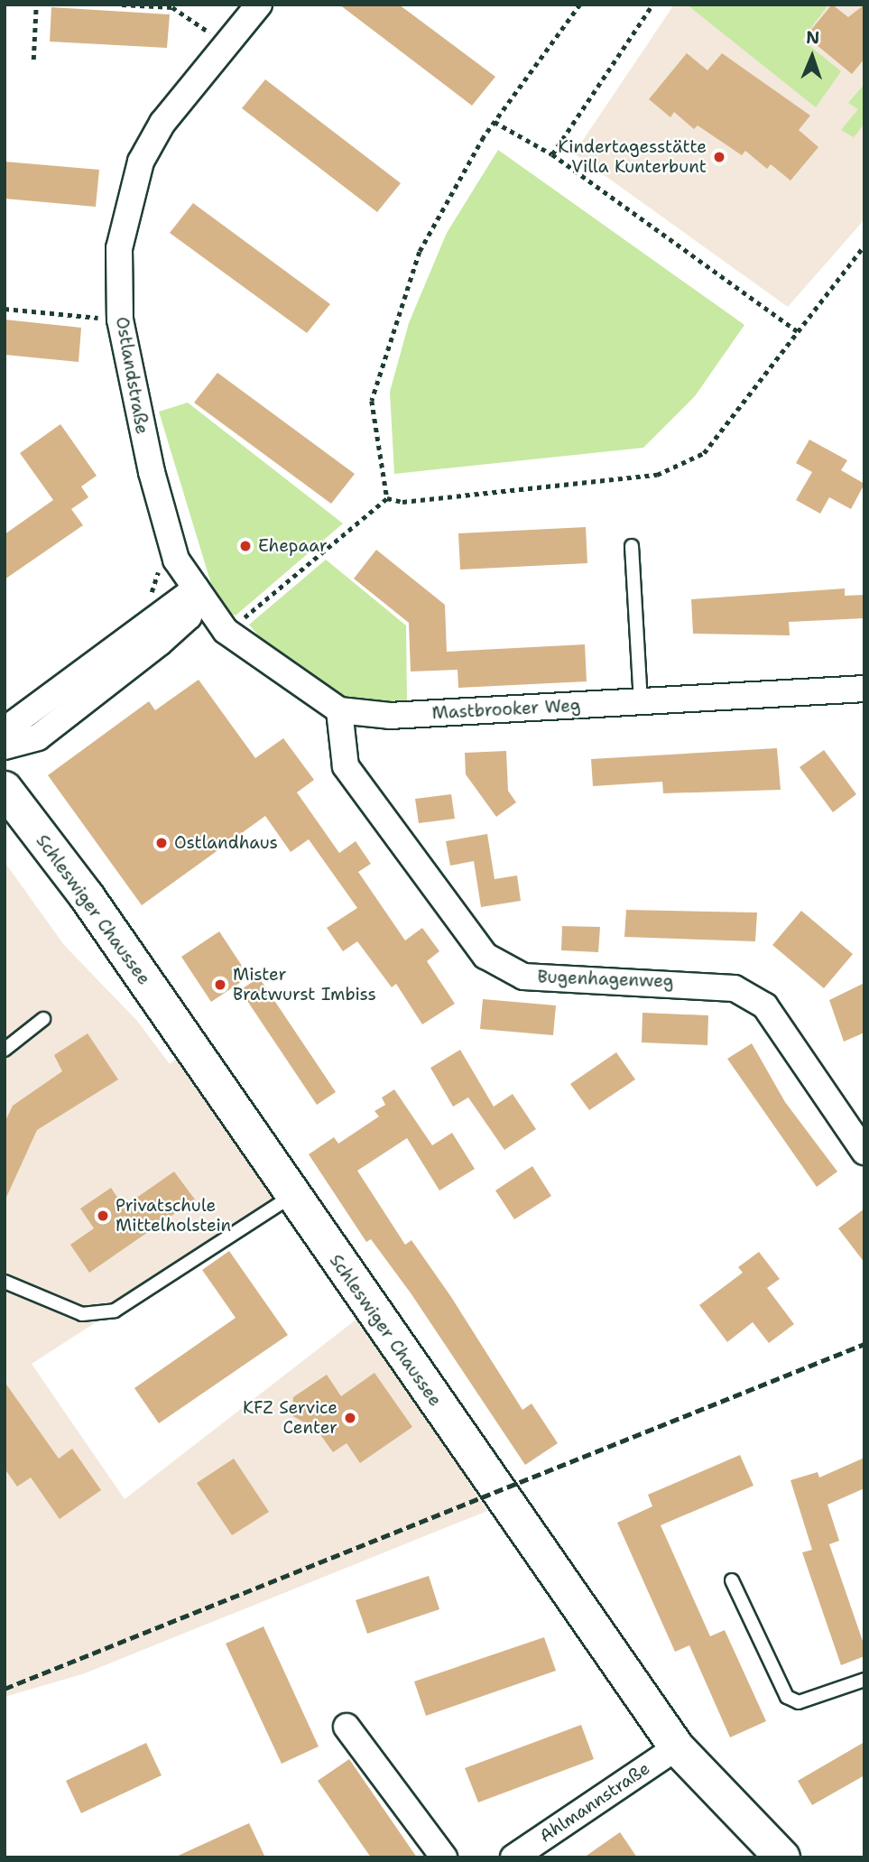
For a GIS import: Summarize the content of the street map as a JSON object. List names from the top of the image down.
{
  "streets": {
    "main road": ["Schleswiger Chaussee"],
    "street": [
      "Ostlandstraße",
      "Mastbrooker Weg",
      "Bugenhagenweg",
      "Ahlmannstraße"
    ]
  },
  "crossings": [
    ["Ostlandstraße", "Mastbrooker Weg"],
    ["Mastbrooker Weg", "Bugenhagenweg"],
    ["Schleswiger Chaussee", "Ahlmannstraße"]
  ],
  "places": [
    "Kindertagesstätte Villa Kunterbunt",
    "Ehepaar",
    "Ostlandhaus",
    "Mister Bratwurst Imbiss",
    "Privatschule Mittelholstein",
    "KFZ Service Center"
  ],
  "north": "top"
}
